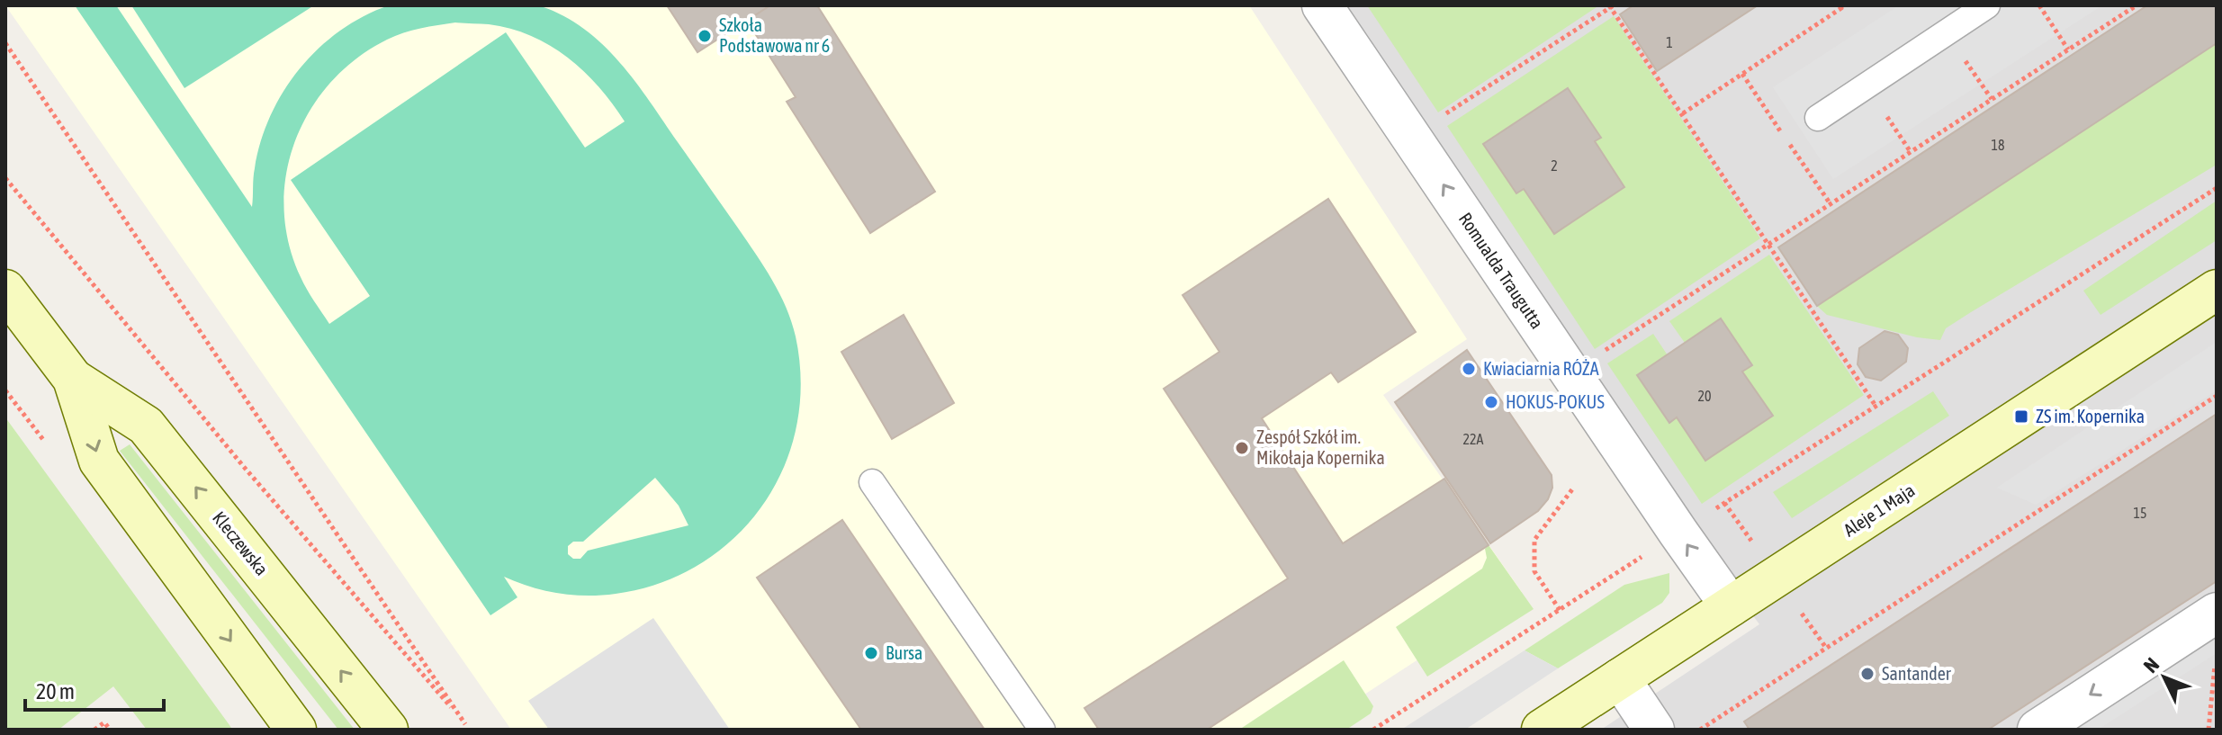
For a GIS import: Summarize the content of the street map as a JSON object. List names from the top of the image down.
{
  "streets": {
    "main road": ["Aleje 1 Maja", "Kleczewska"],
    "street": ["Romualda Traugutta"]
  },
  "crossings": [
    ["Romualda Traugutta", "Aleje 1 Maja"]
  ],
  "one_way": ["Romualda Traugutta"],
  "places": {
    "other": [
      "Szkoła Podstawowa nr 6",
      "Kwiaciarnia RÓŻA",
      "HOKUS-POKUS",
      "Zespół Szkół im. Mikołaja Kopernika",
      "Bursa",
      "Santander"
    ],
    "transit": ["ZS im. Kopernika"]
  },
  "house_numbers": [
    "1",
    "18",
    "2",
    "20",
    "22A",
    "15"
  ],
  "scale_bar": "20 m",
  "north": "top left"
}
